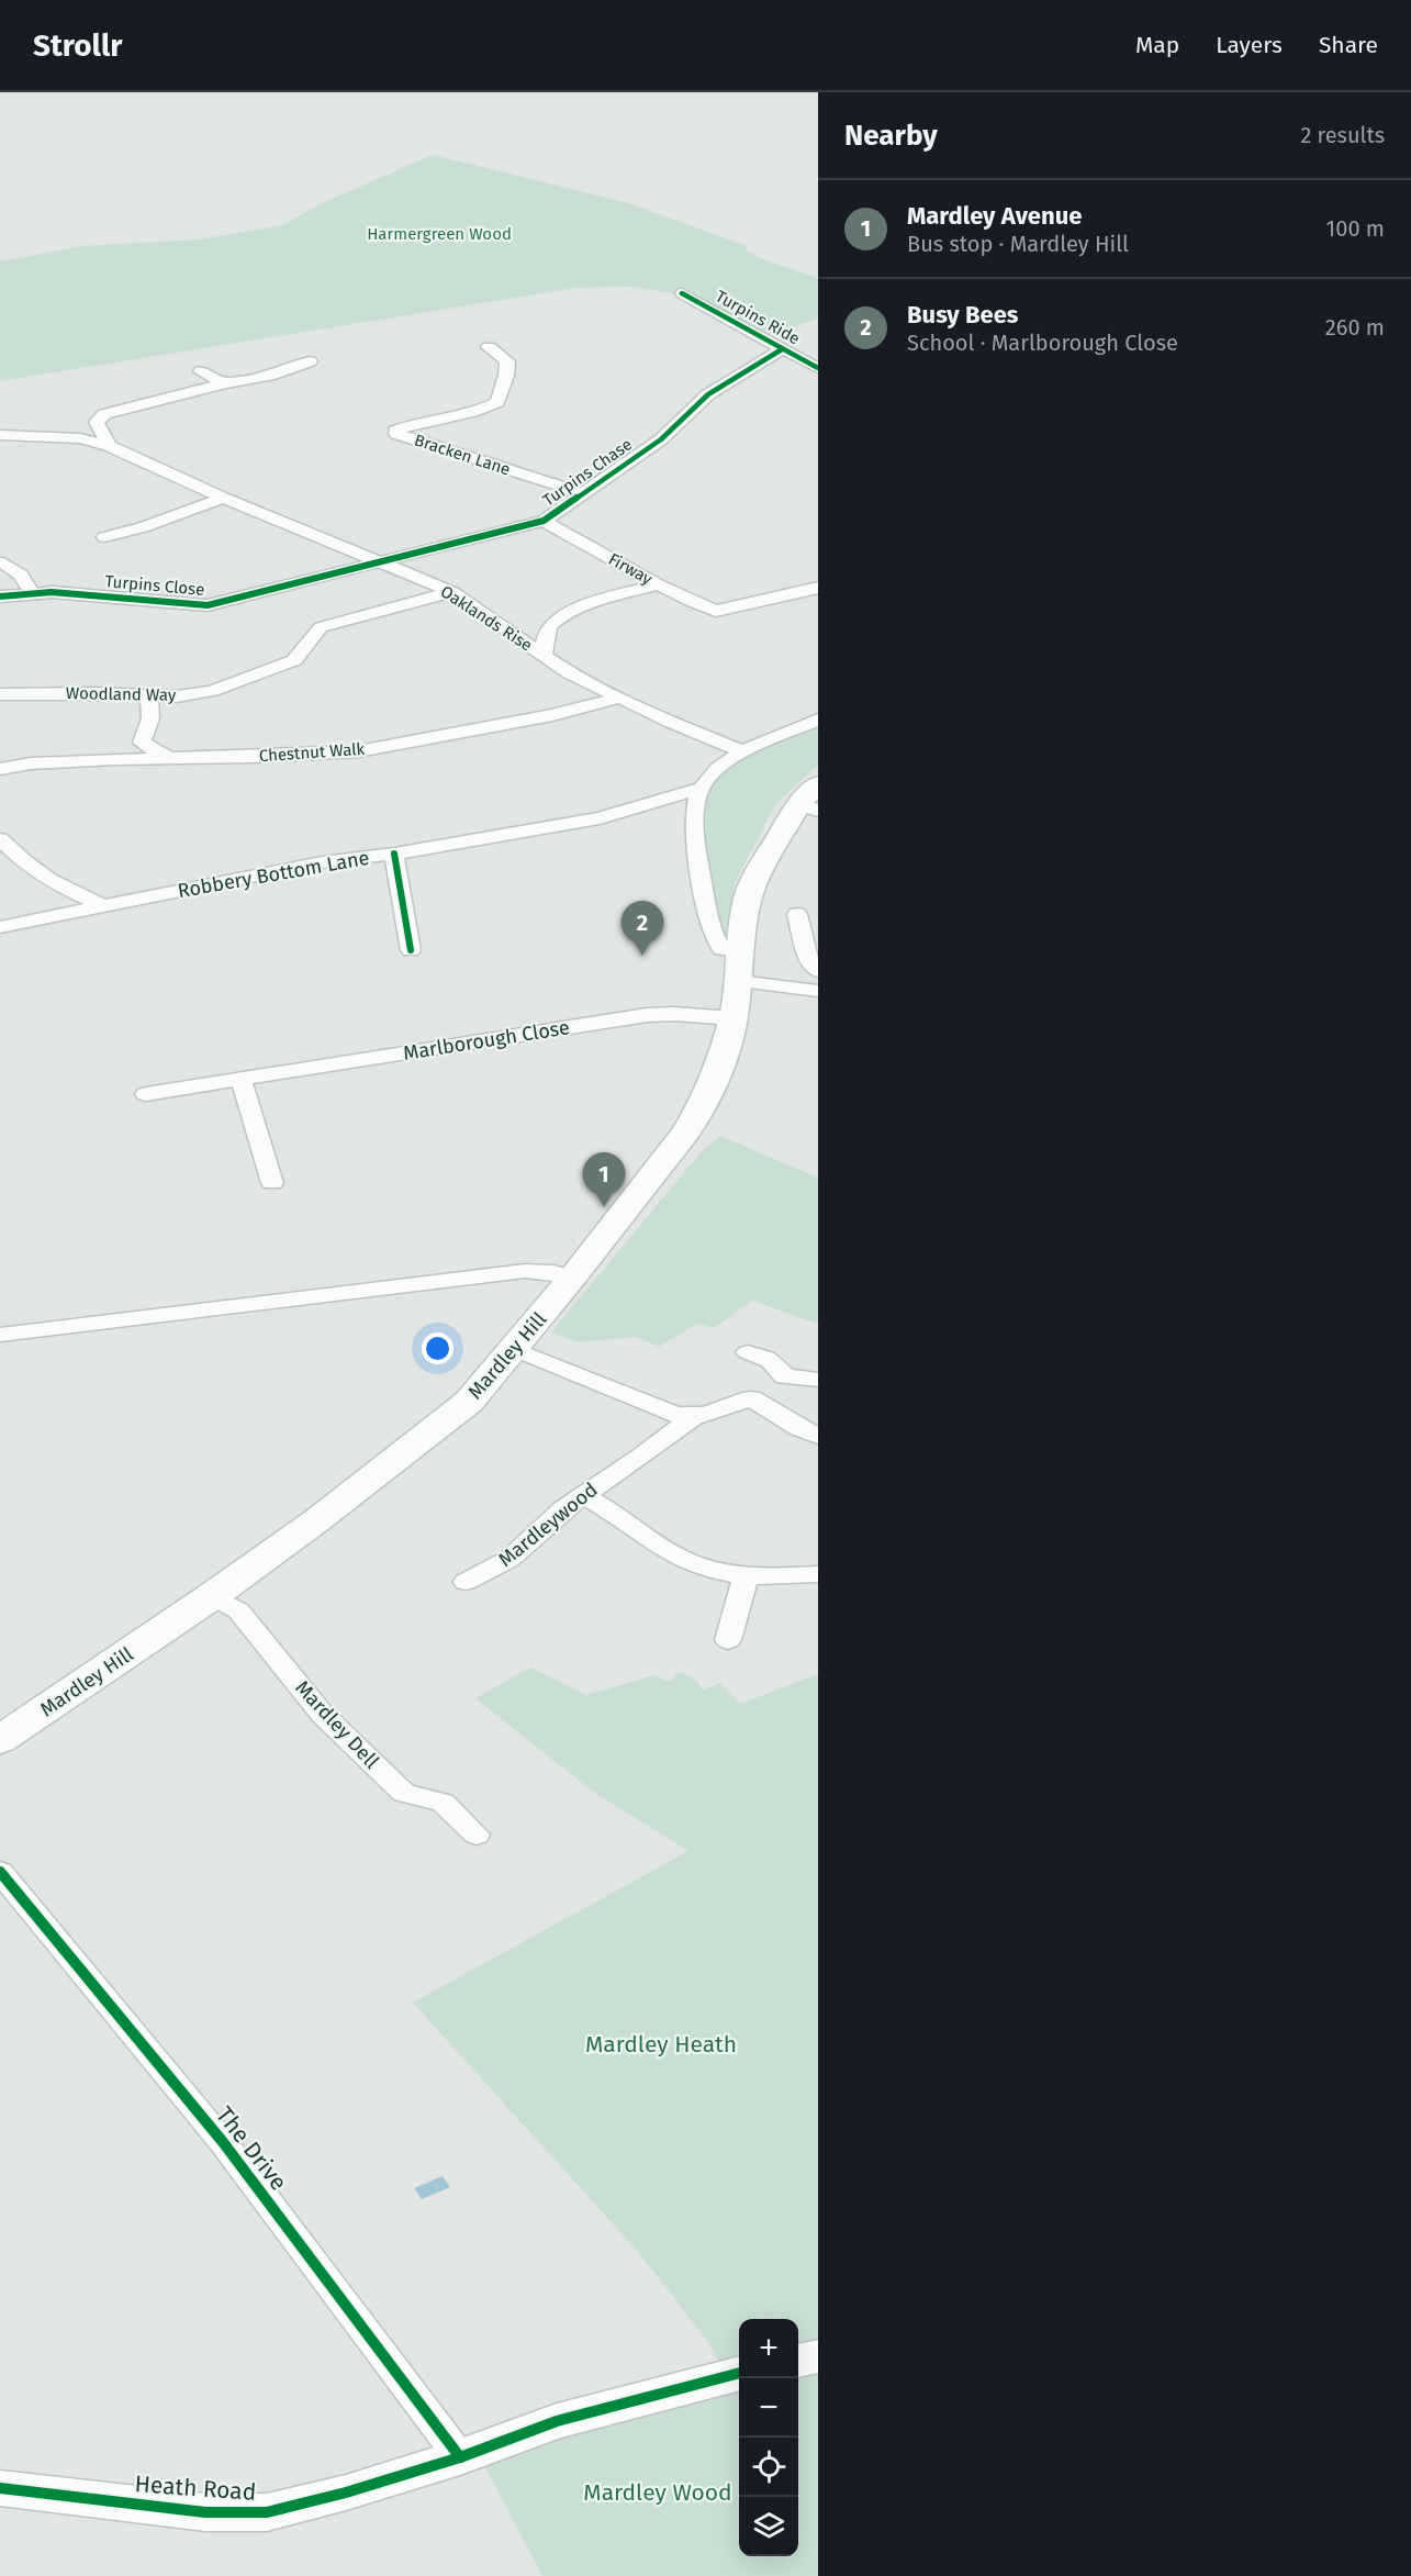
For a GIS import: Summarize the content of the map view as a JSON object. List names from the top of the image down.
{
  "streets": {
    "main road": ["Mardley Hill"],
    "street": [
      "Turpins Ride",
      "Bracken Lane",
      "Turpins Chase",
      "Firway",
      "Turpins Close",
      "Oaklands Rise",
      "Woodland Way",
      "Chestnut Walk",
      "Robbery Bottom Lane",
      "Marlborough Close",
      "Mardleywood",
      "Mardley Dell",
      "The Drive",
      "Heath Road"
    ]
  },
  "crossings": [
    ["Turpins Ride", "Turpins Chase"],
    ["Bracken Lane", "Turpins Chase"],
    ["Turpins Chase", "Firway"],
    ["Turpins Chase", "Turpins Close"],
    ["Turpins Chase", "Oaklands Rise"],
    ["Firway", "Oaklands Rise"],
    ["Turpins Close", "Oaklands Rise"],
    ["Oaklands Rise", "Woodland Way"],
    ["Oaklands Rise", "Chestnut Walk"],
    ["Marlborough Close", "Mardley Hill"],
    ["Mardley Hill", "Mardleywood"],
    ["Mardley Hill", "Mardley Dell"],
    ["The Drive", "Heath Road"]
  ],
  "parks": ["Harmergreen Wood", "Mardley Heath", "Mardley Wood"],
  "page": {
    "header": "Strollr",
    "nav": ["Map", "Layers", "Share"],
    "heading": ["Nearby", "2 results"],
    "list": [
      {
        "mark": "1",
        "name": "Mardley Avenue",
        "note": "Bus stop · Mardley Hill",
        "value": "100 m"
      },
      {
        "mark": "2",
        "name": "Busy Bees",
        "note": "School · Marlborough Close",
        "value": "260 m"
      }
    ],
    "pins": ["2", "1"],
    "map_buttons": ["+", "−"]
  }
}
